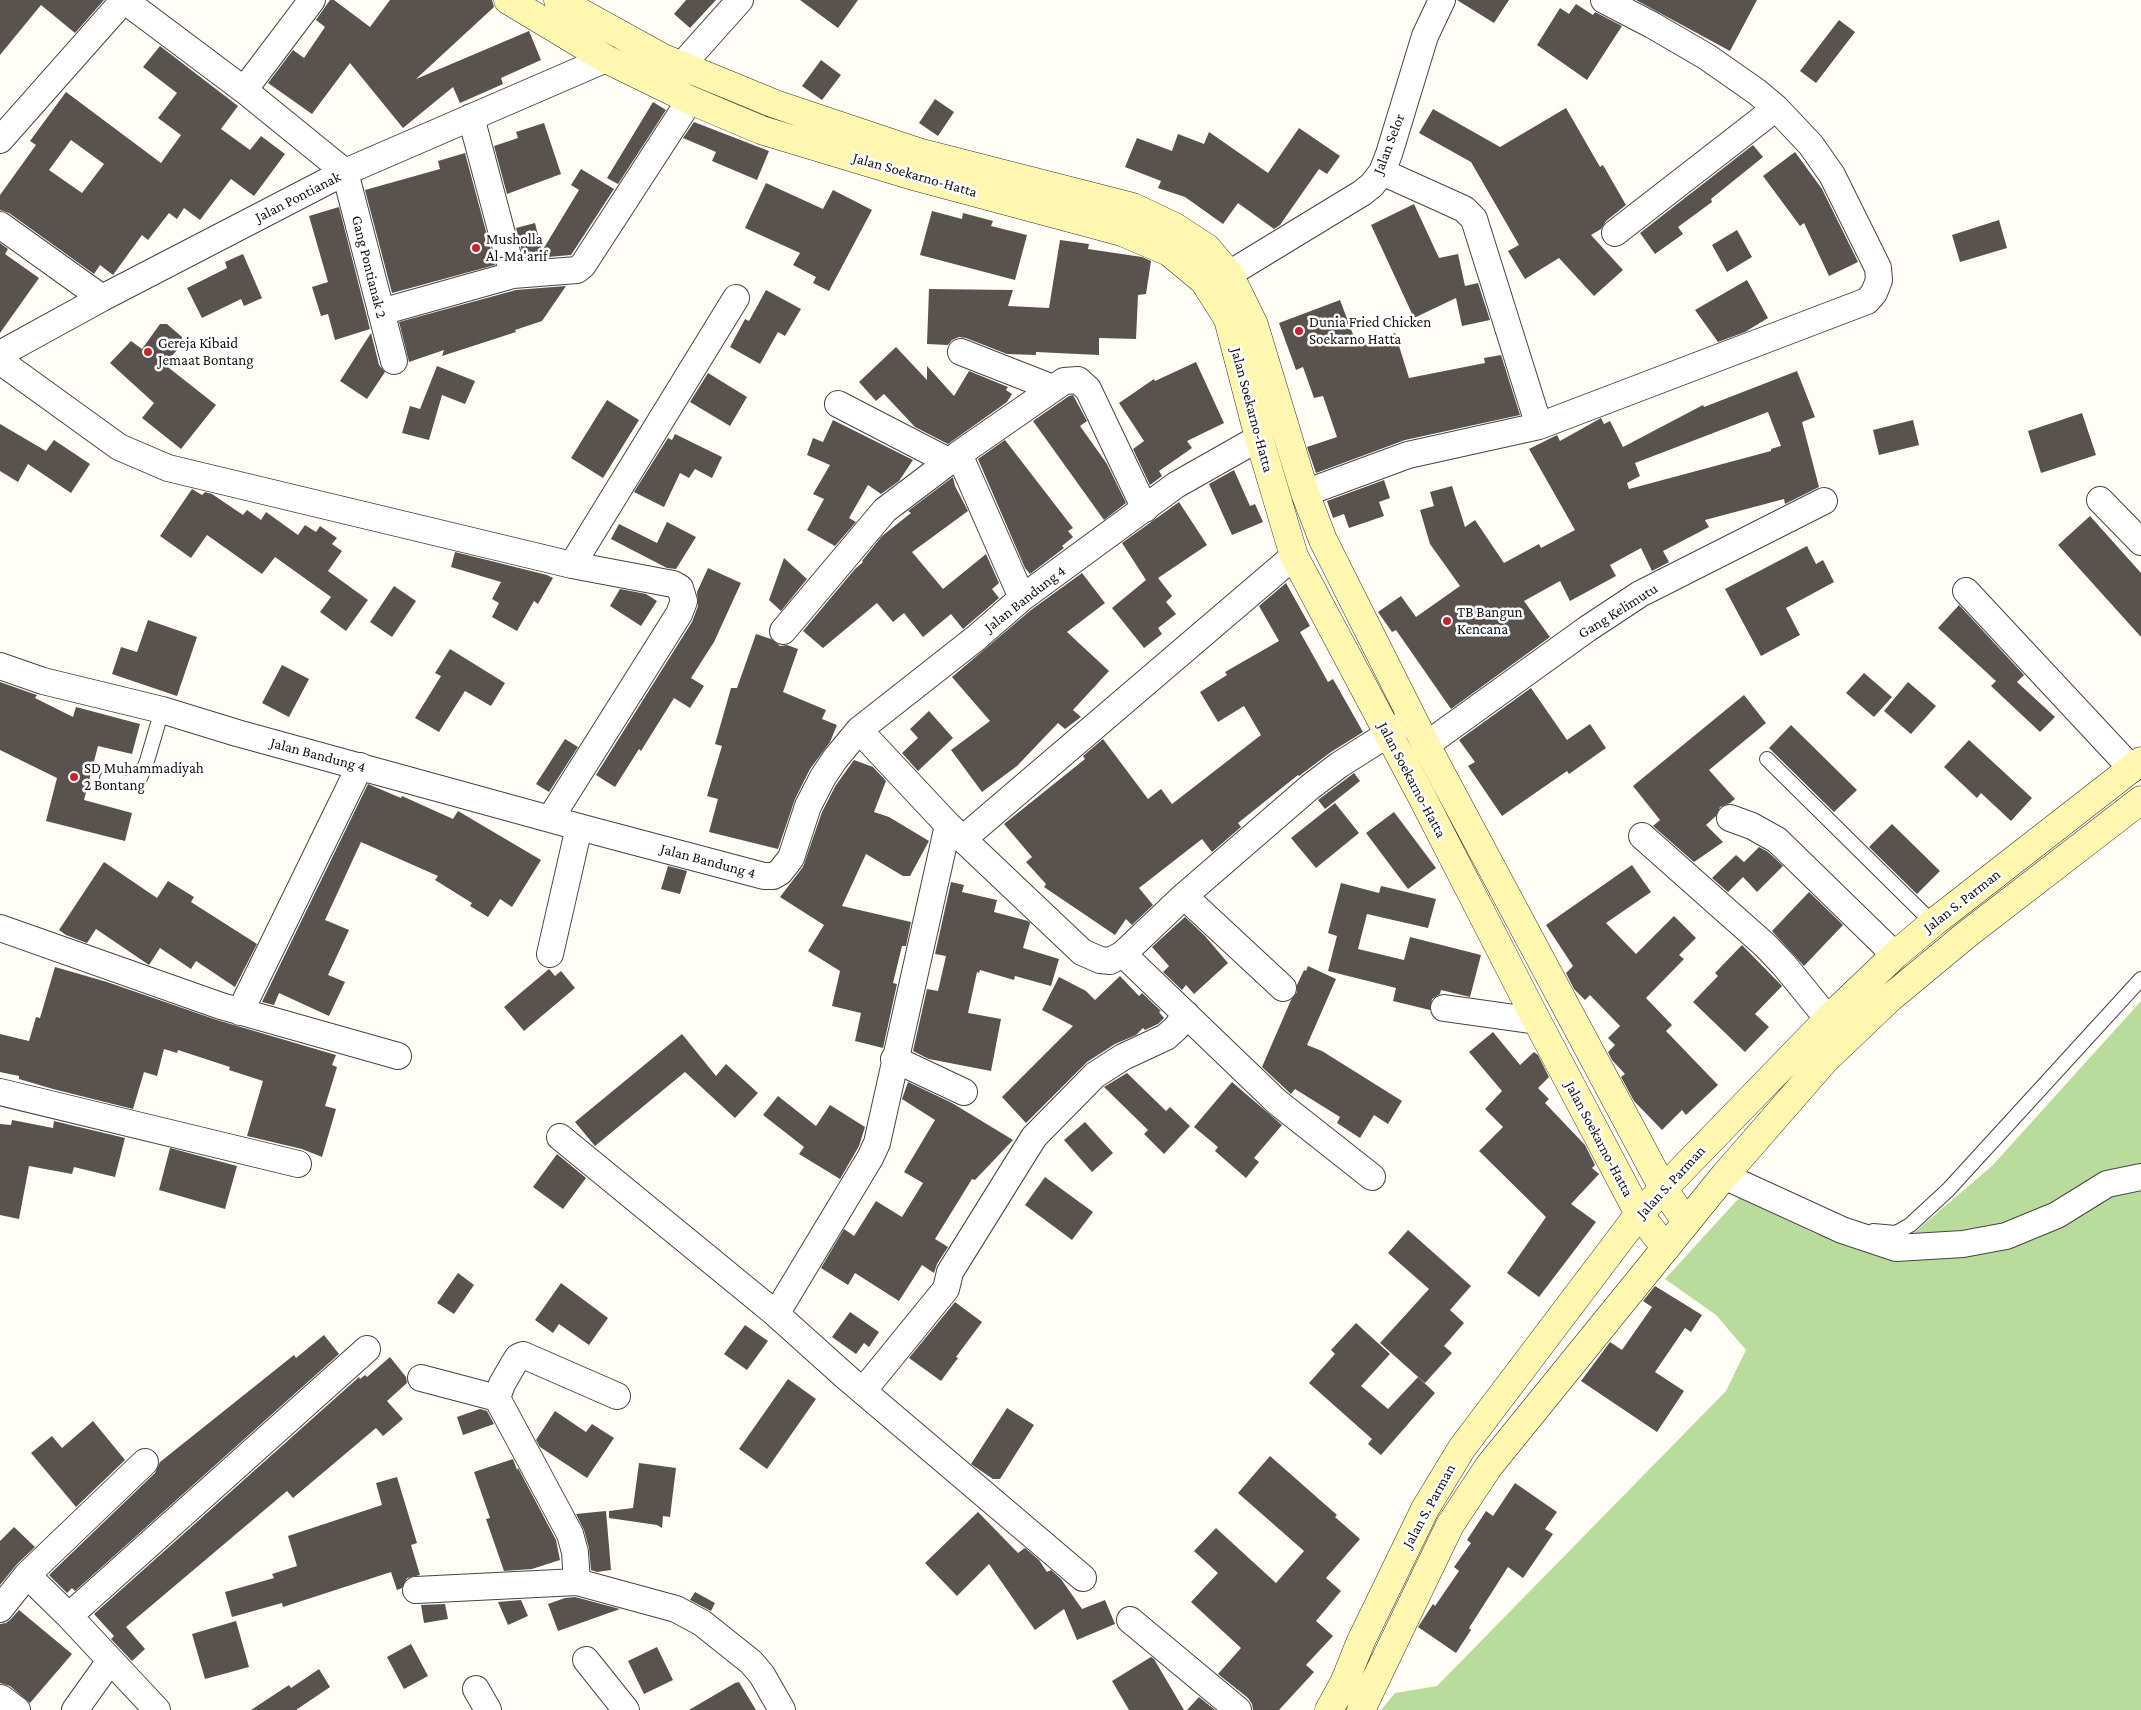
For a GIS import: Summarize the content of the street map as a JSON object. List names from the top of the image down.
{
  "streets": {
    "main road": ["Jalan Soekarno-Hatta", "Jalan S. Parman"],
    "street": [
      "Jalan Selor",
      "Jalan Pontianak",
      "Gang Pontianak 2",
      "Jalan Bandung 4",
      "Gang Kelimutu"
    ]
  },
  "crossings": [
    ["Jalan Selor", "Jalan Soekarno-Hatta"],
    ["Jalan Soekarno-Hatta", "Jalan Pontianak"],
    ["Jalan Soekarno-Hatta", "Jalan Bandung 4"],
    ["Jalan Soekarno-Hatta", "Gang Kelimutu"],
    ["Jalan Soekarno-Hatta", "Jalan S. Parman"],
    ["Jalan Pontianak", "Gang Pontianak 2"]
  ],
  "places": [
    "Musholla Al-Ma'arif",
    "Dunia Fried Chicken Soekarno Hatta",
    "Gereja Kibaid Jemaat Bontang",
    "TB Bangun Kencana",
    "SD Muhammadiyah 2 Bontang"
  ]
}
